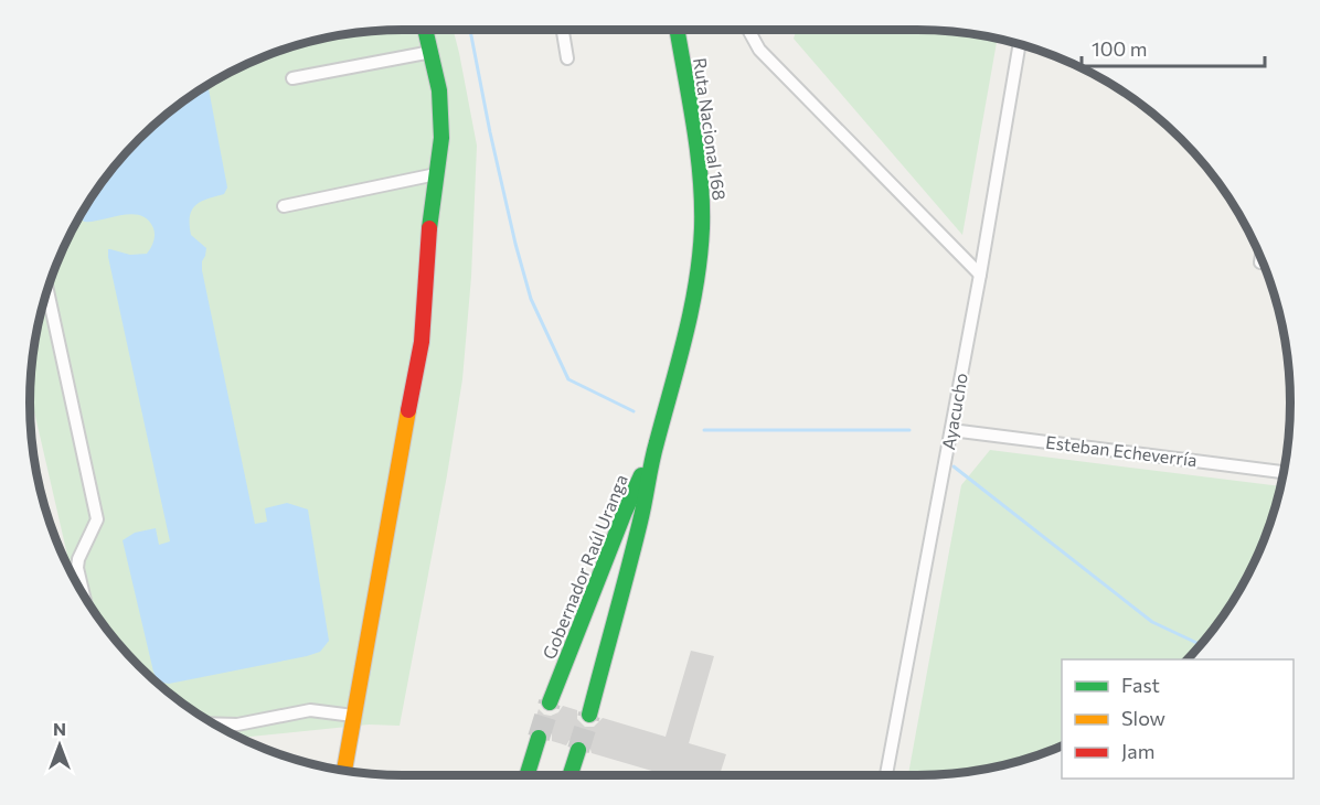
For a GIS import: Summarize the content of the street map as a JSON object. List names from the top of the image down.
{
  "streets": {
    "main road": ["Ruta Nacional 168", "Gobernador Raúl Uranga"],
    "street": ["Ayacucho", "Esteban Echeverría"]
  },
  "crossings": [
    ["Ruta Nacional 168", "Gobernador Raúl Uranga"],
    ["Ayacucho", "Esteban Echeverría"]
  ],
  "legend": ["Fast", "Slow", "Jam"],
  "scale_bar": "100 m",
  "north": "top"
}
